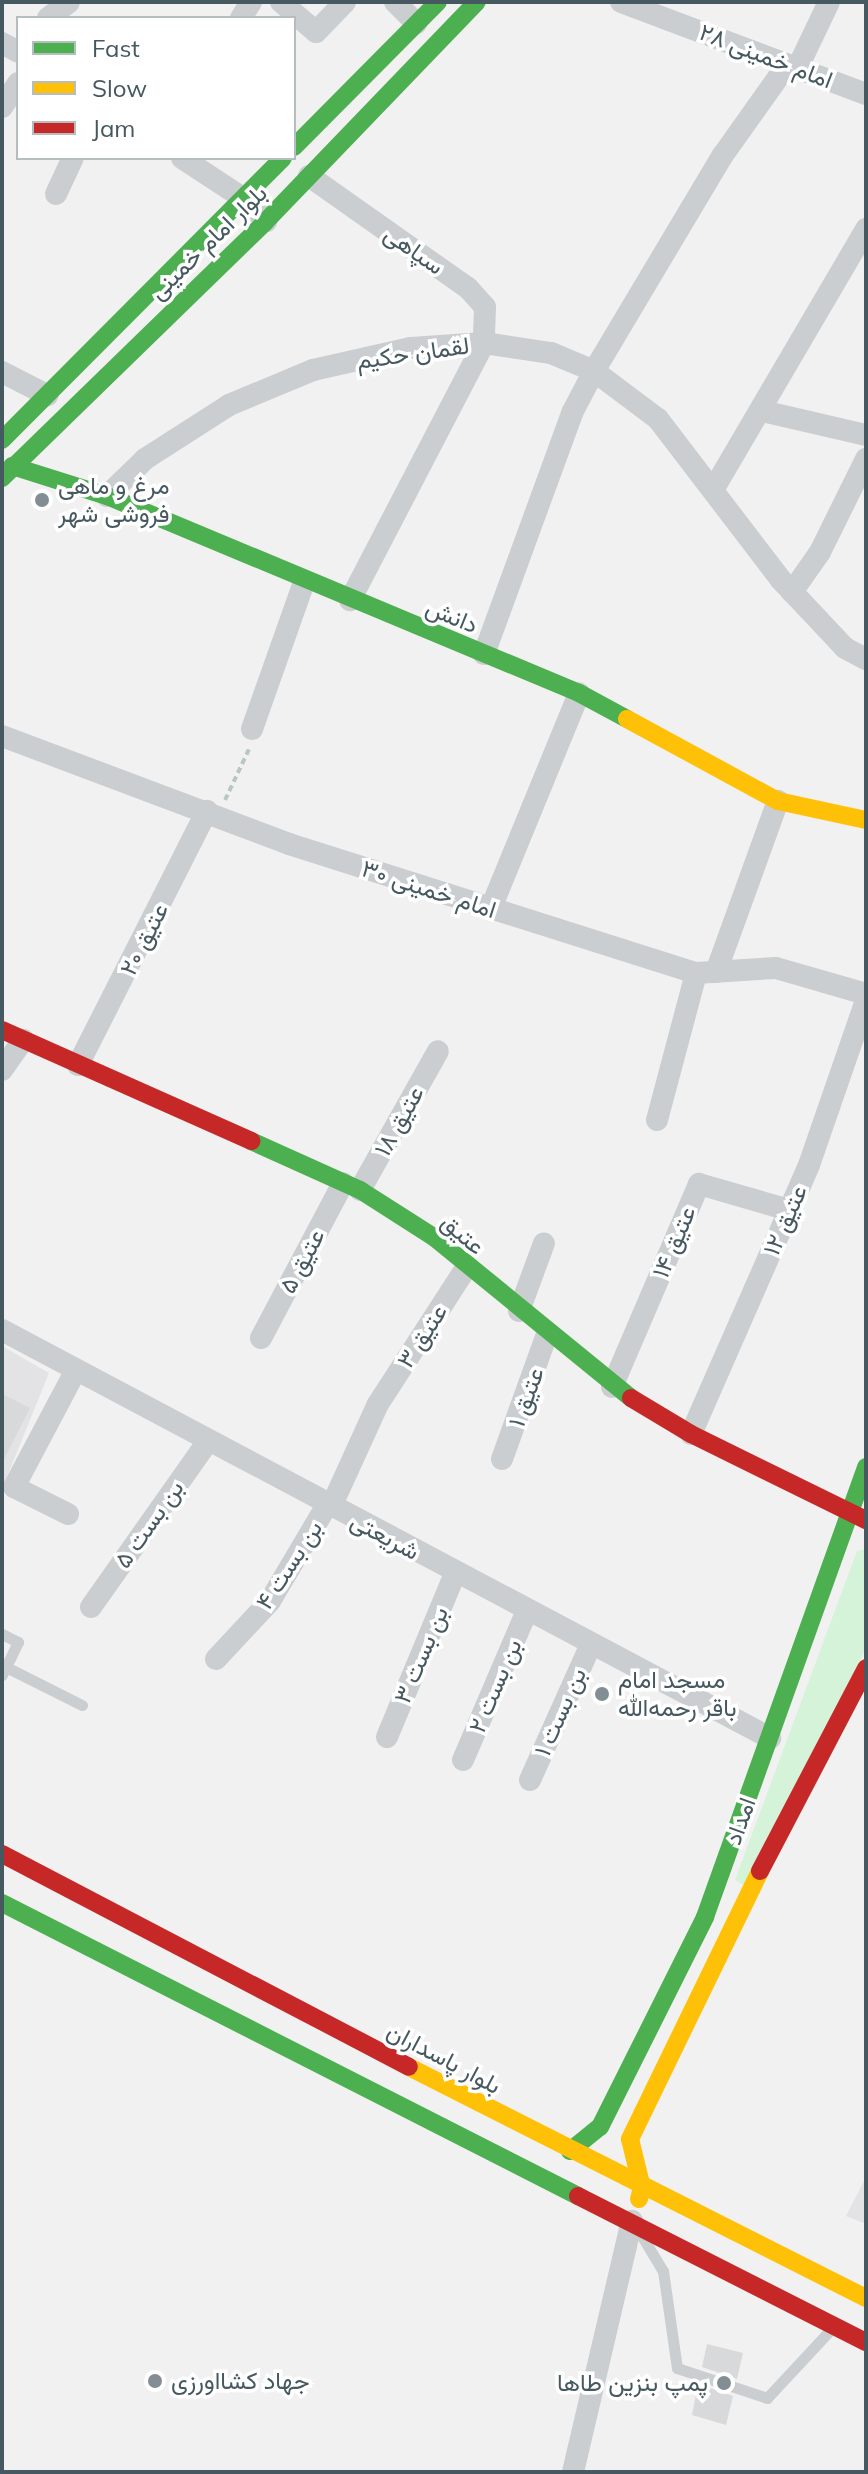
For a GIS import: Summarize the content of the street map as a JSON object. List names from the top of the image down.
{
  "streets": {
    "street": [
      "امام خمینی ۲۸",
      "بلوار امام خمینی",
      "سپاهی",
      "لقمان حکیم",
      "دانش",
      "امام خمینی ۳۰",
      "عتیق ۲۰",
      "عتیق ۱۸",
      "عتیق ۱۲",
      "عتیق",
      "عتیق ۱۴",
      "عتیق ۵",
      "عتیق ۳",
      "عتیق ۱",
      "بن بست ۵",
      "شریعتی",
      "بن بست ۴",
      "بن بست ۳",
      "بن بست ۲",
      "بن بست ۱",
      "امداد",
      "بلوار پاسداران"
    ]
  },
  "crossings": [
    ["بلوار امام خمینی", "سپاهی"],
    ["بلوار امام خمینی", "دانش"],
    ["سپاهی", "لقمان حکیم"],
    ["لقمان حکیم", "دانش"],
    ["امام خمینی ۳۰", "عتیق ۲۰"],
    ["عتیق ۲۰", "عتیق"],
    ["عتیق ۱۸", "عتیق"],
    ["عتیق ۱۸", "عتیق ۵"],
    ["عتیق ۱۲", "عتیق"],
    ["عتیق ۱۲", "عتیق ۱۴"],
    ["عتیق", "عتیق ۱۴"],
    ["عتیق", "عتیق ۵"],
    ["عتیق", "عتیق ۳"],
    ["عتیق", "عتیق ۱"],
    ["عتیق", "امداد"],
    ["عتیق ۳", "شریعتی"],
    ["عتیق ۳", "بن بست ۴"],
    ["بن بست ۵", "شریعتی"],
    ["شریعتی", "بن بست ۴"],
    ["شریعتی", "بن بست ۳"],
    ["شریعتی", "بن بست ۲"],
    ["شریعتی", "بن بست ۱"],
    ["شریعتی", "امداد"],
    ["امداد", "بلوار پاسداران"]
  ],
  "places": [
    "مرغ و ماهی فروشی شهر",
    "مسجد امام باقر رحمه‌الله",
    "جهاد کشااورزی",
    "پمپ بنزین طاها"
  ],
  "legend": ["Fast", "Slow", "Jam"]
}
